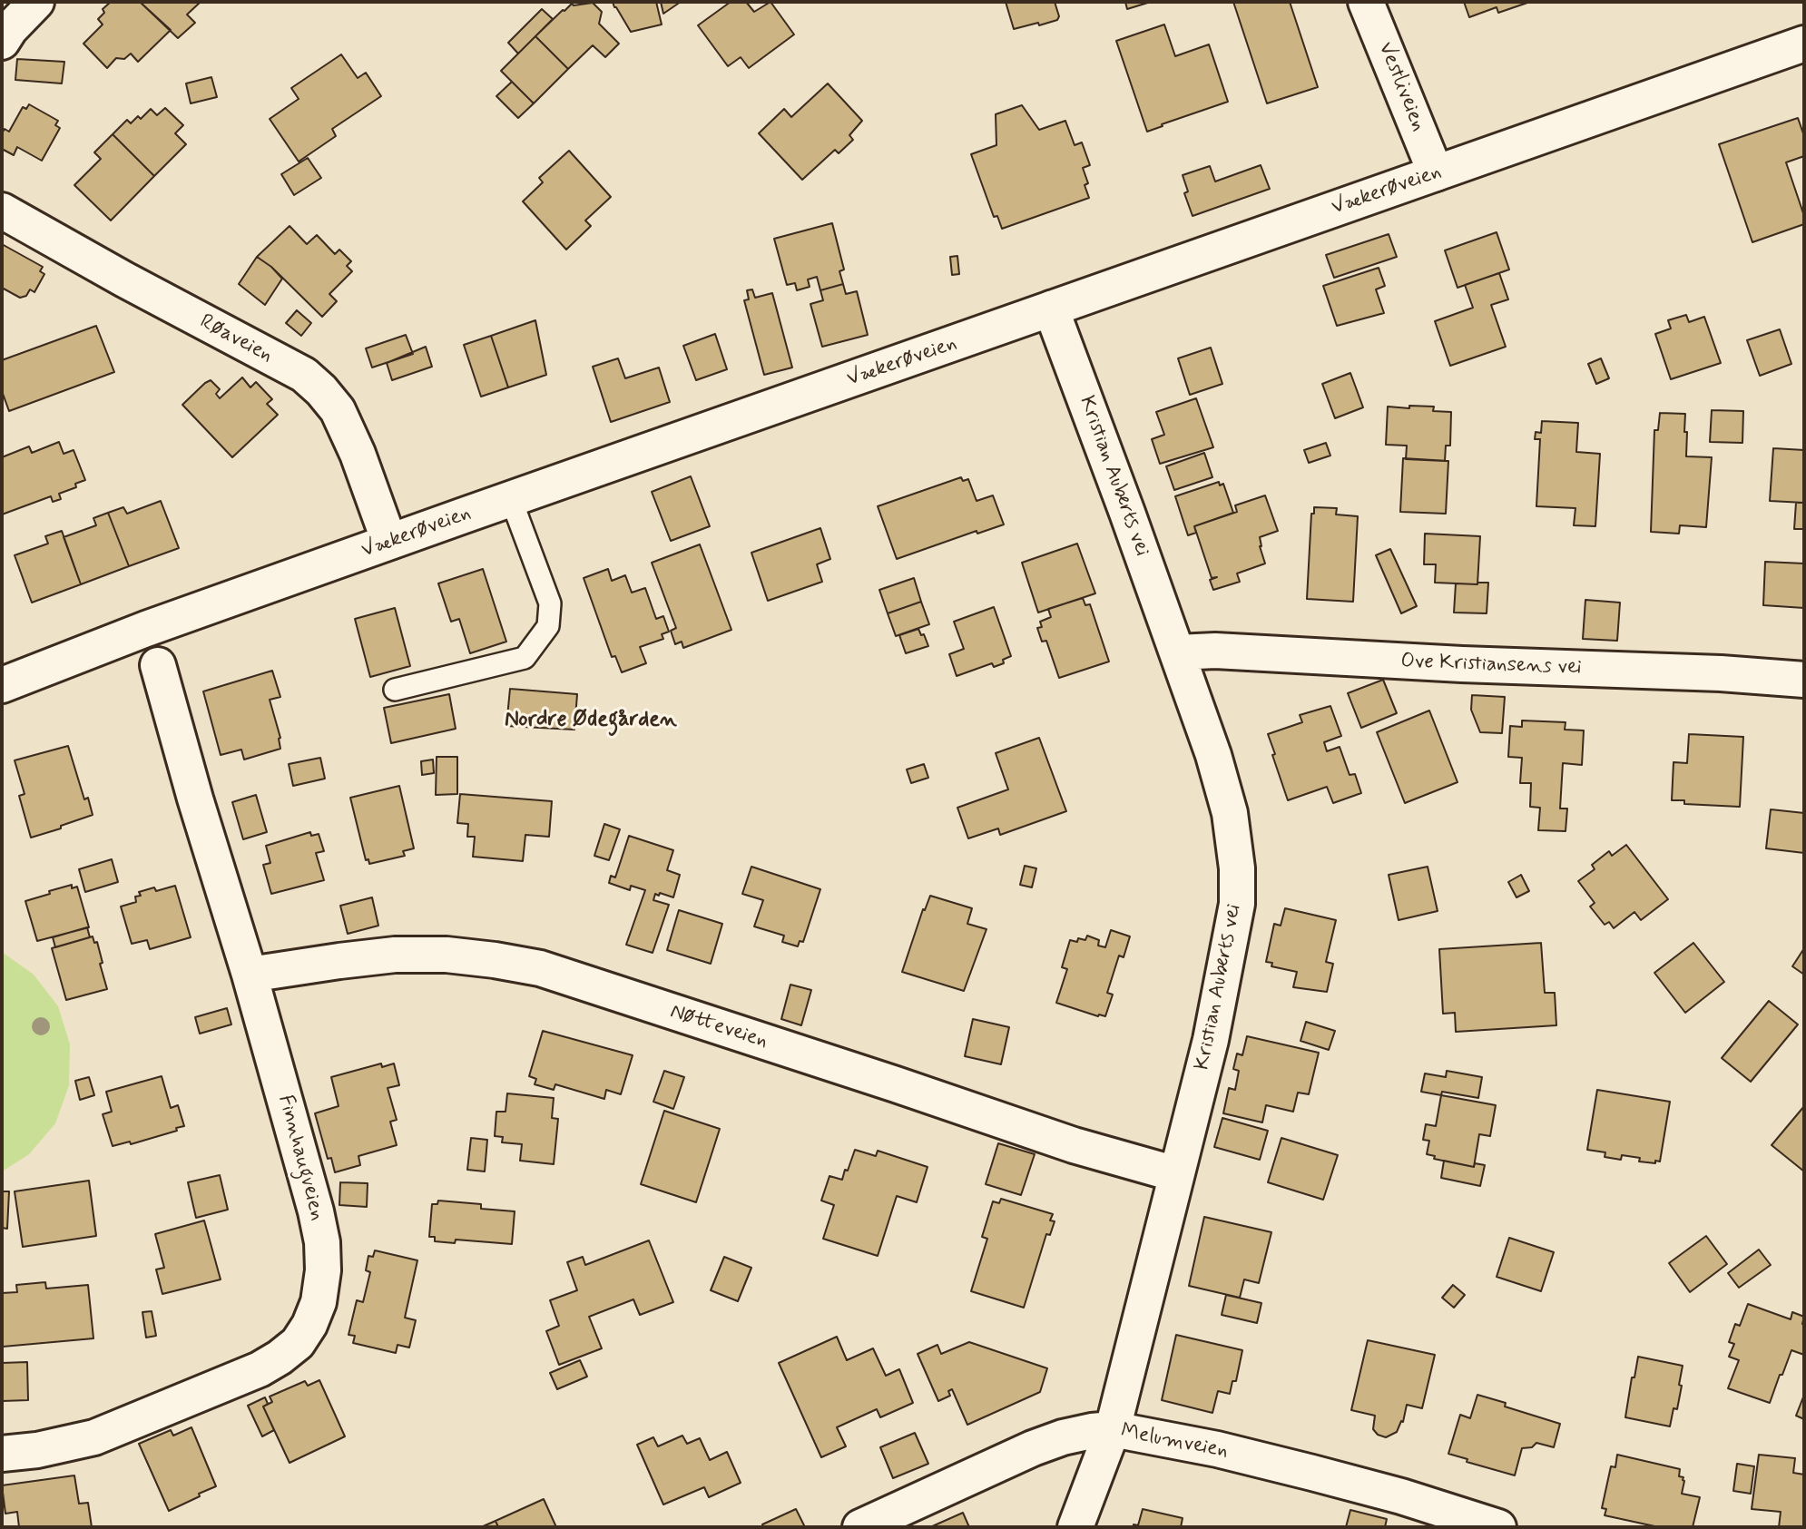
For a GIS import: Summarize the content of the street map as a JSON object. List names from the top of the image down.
{
  "streets": {
    "street": [
      "Vestliveien",
      "Vækerøveien",
      "Røaveien",
      "Kristian Auberts vei",
      "Ove Kristiansens vei",
      "Nøtteveien",
      "Finnhaugveien",
      "Melumveien"
    ]
  },
  "crossings": [
    ["Vestliveien", "Vækerøveien"],
    ["Vækerøveien", "Røaveien"],
    ["Vækerøveien", "Kristian Auberts vei"],
    ["Kristian Auberts vei", "Ove Kristiansens vei"],
    ["Kristian Auberts vei", "Nøtteveien"],
    ["Kristian Auberts vei", "Melumveien"],
    ["Nøtteveien", "Finnhaugveien"]
  ],
  "districts": ["Nordre Ødegården"]
}
